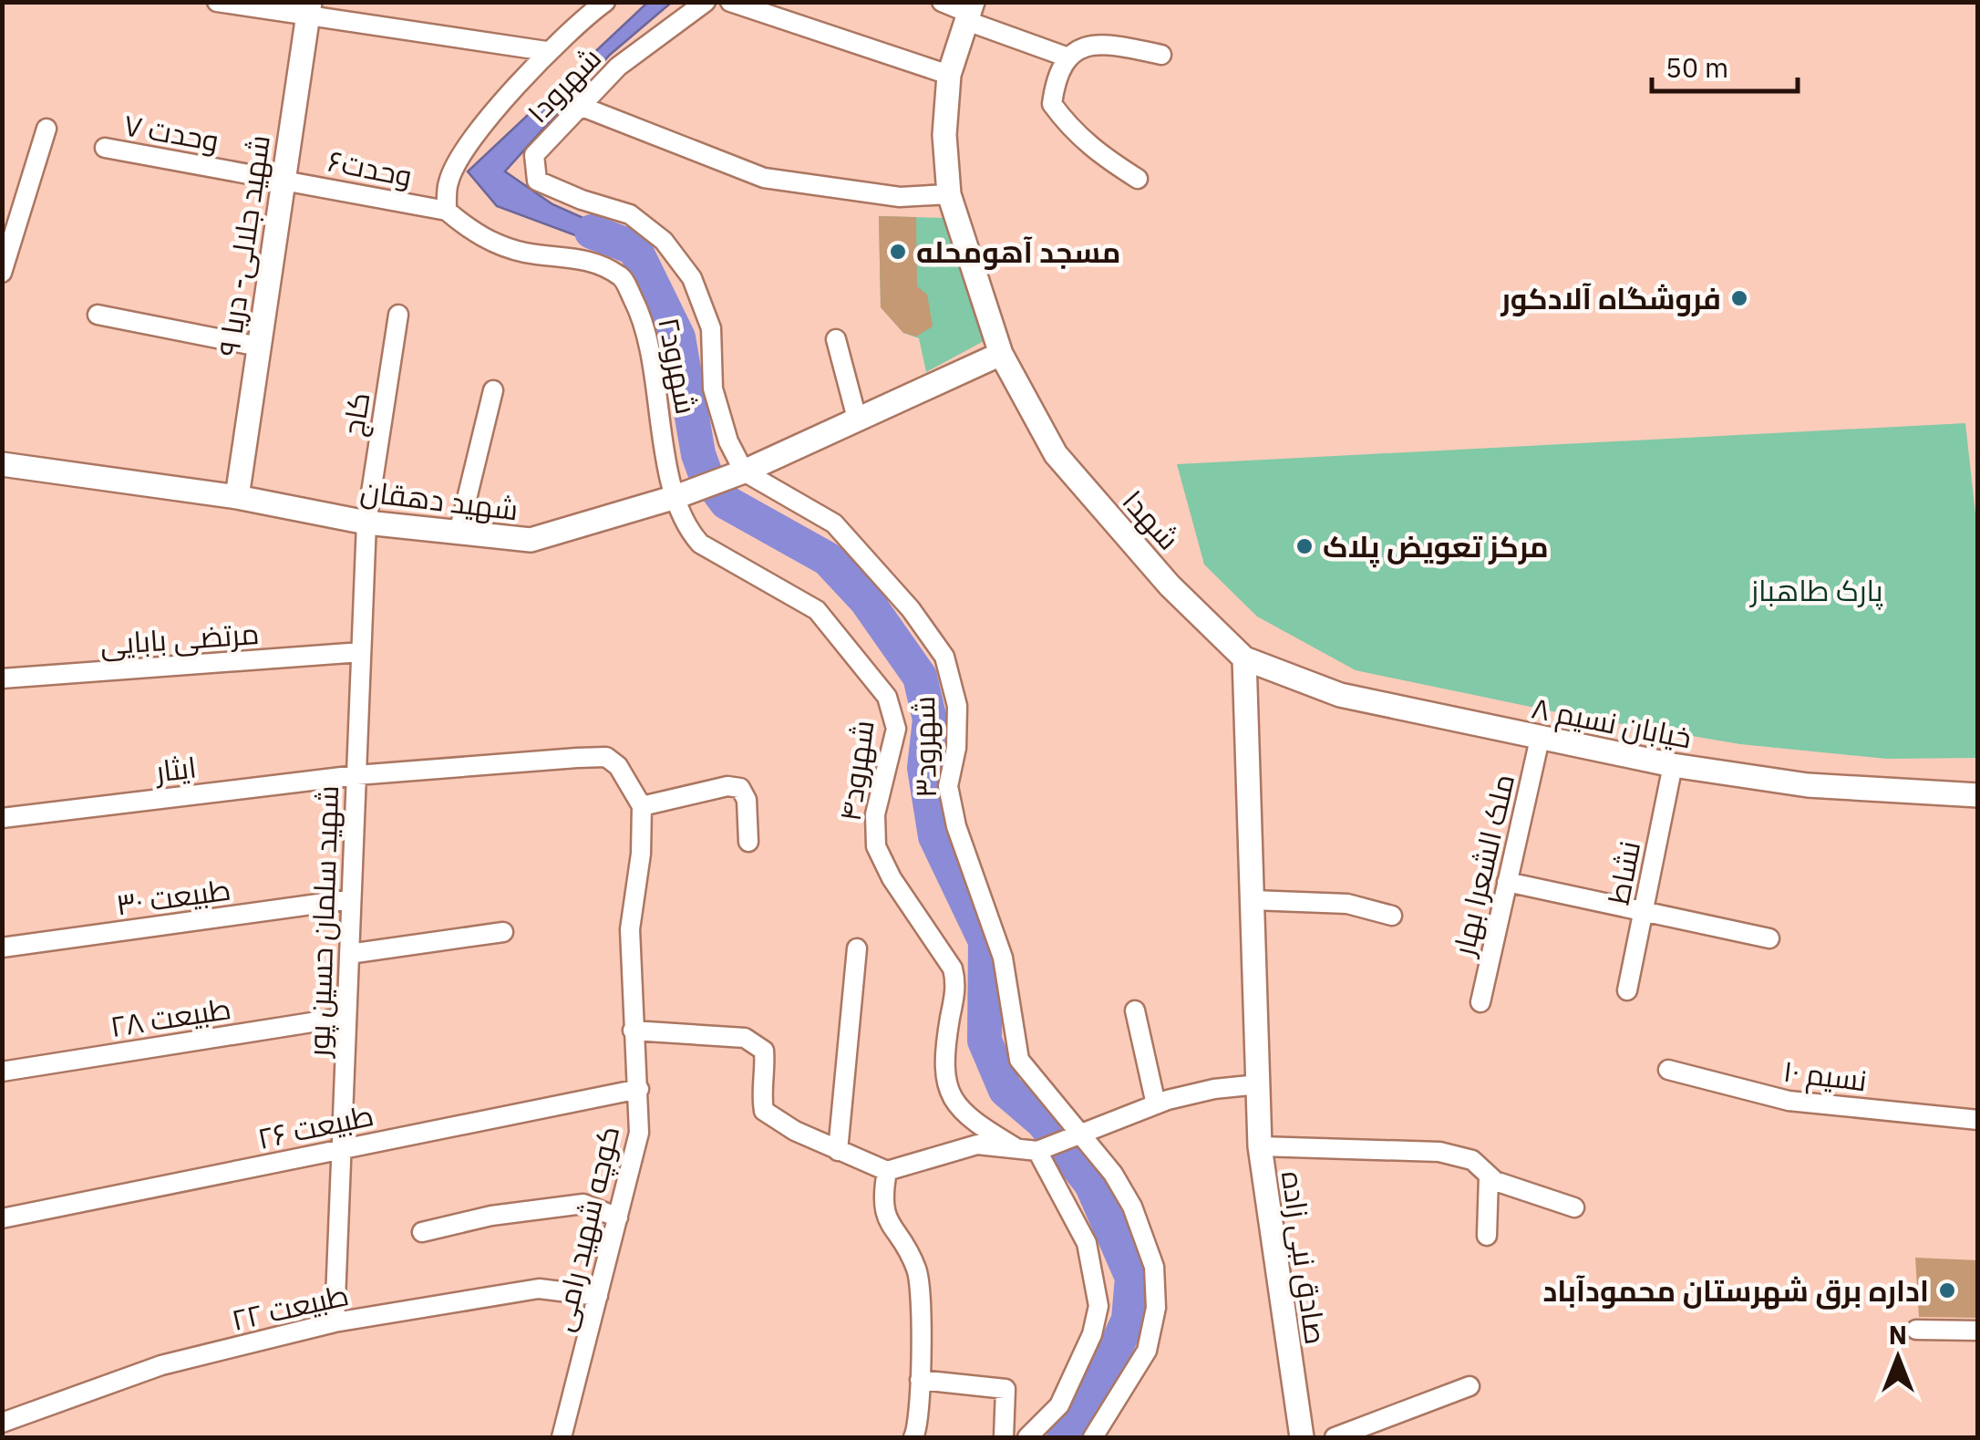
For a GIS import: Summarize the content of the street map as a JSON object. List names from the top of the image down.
{
  "streets": {
    "street": [
      "شهرود۱",
      "وحدت ۷",
      "وحدت۶",
      "شهید جلالی- دریا ۹",
      "شهرود۲",
      "کاج",
      "شهید دهقان",
      "شهدا",
      "مرتضی بابایی",
      "خیابان نسیم ۸",
      "شهرود۳",
      "ایثار",
      "شهرود۴",
      "ملک الشعرا بهار",
      "نشاط",
      "طبیعت ۳۰",
      "شهید سلمان حسین پور",
      "طبیعت ۲۸",
      "نسیم ۱۰",
      "طبیعت ۲۶",
      "کوچه شهید رامی",
      "صادق نبی زاده",
      "طبیعت ۲۲"
    ]
  },
  "crossings": [
    ["شهرود۱", "شهید دهقان"],
    ["شهرود۱", "شهرود۳"],
    ["وحدت ۷", "وحدت۶"],
    ["وحدت ۷", "شهید جلالی- دریا ۹"],
    ["وحدت۶", "شهید جلالی- دریا ۹"],
    ["وحدت۶", "شهرود۲"],
    ["شهید جلالی- دریا ۹", "شهید دهقان"],
    ["شهرود۲", "شهید دهقان"],
    ["شهرود۲", "شهرود۴"],
    ["کاج", "شهید دهقان"],
    ["کاج", "شهید سلمان حسین پور"],
    ["شهید دهقان", "شهدا"],
    ["شهید دهقان", "شهرود۳"],
    ["شهید دهقان", "شهرود۴"],
    ["شهید دهقان", "شهید سلمان حسین پور"],
    ["شهدا", "خیابان نسیم ۸"],
    ["مرتضی بابایی", "شهید سلمان حسین پور"],
    ["خیابان نسیم ۸", "ملک الشعرا بهار"],
    ["خیابان نسیم ۸", "نشاط"],
    ["ایثار", "شهید سلمان حسین پور"],
    ["ایثار", "کوچه شهید رامی"],
    ["طبیعت ۳۰", "شهید سلمان حسین پور"],
    ["شهید سلمان حسین پور", "طبیعت ۲۸"],
    ["شهید سلمان حسین پور", "طبیعت ۲۶"],
    ["شهید سلمان حسین پور", "طبیعت ۲۲"],
    ["طبیعت ۲۶", "کوچه شهید رامی"],
    ["کوچه شهید رامی", "طبیعت ۲۲"]
  ],
  "parks": ["پارک طاهباز"],
  "places": [
    "مسجد آهومحله",
    "فروشگاه آلادکور",
    "مرکز تعویض پلاک",
    "اداره برق شهرستان محمودآباد"
  ],
  "scale_bar": "50 m",
  "north": "top"
}
